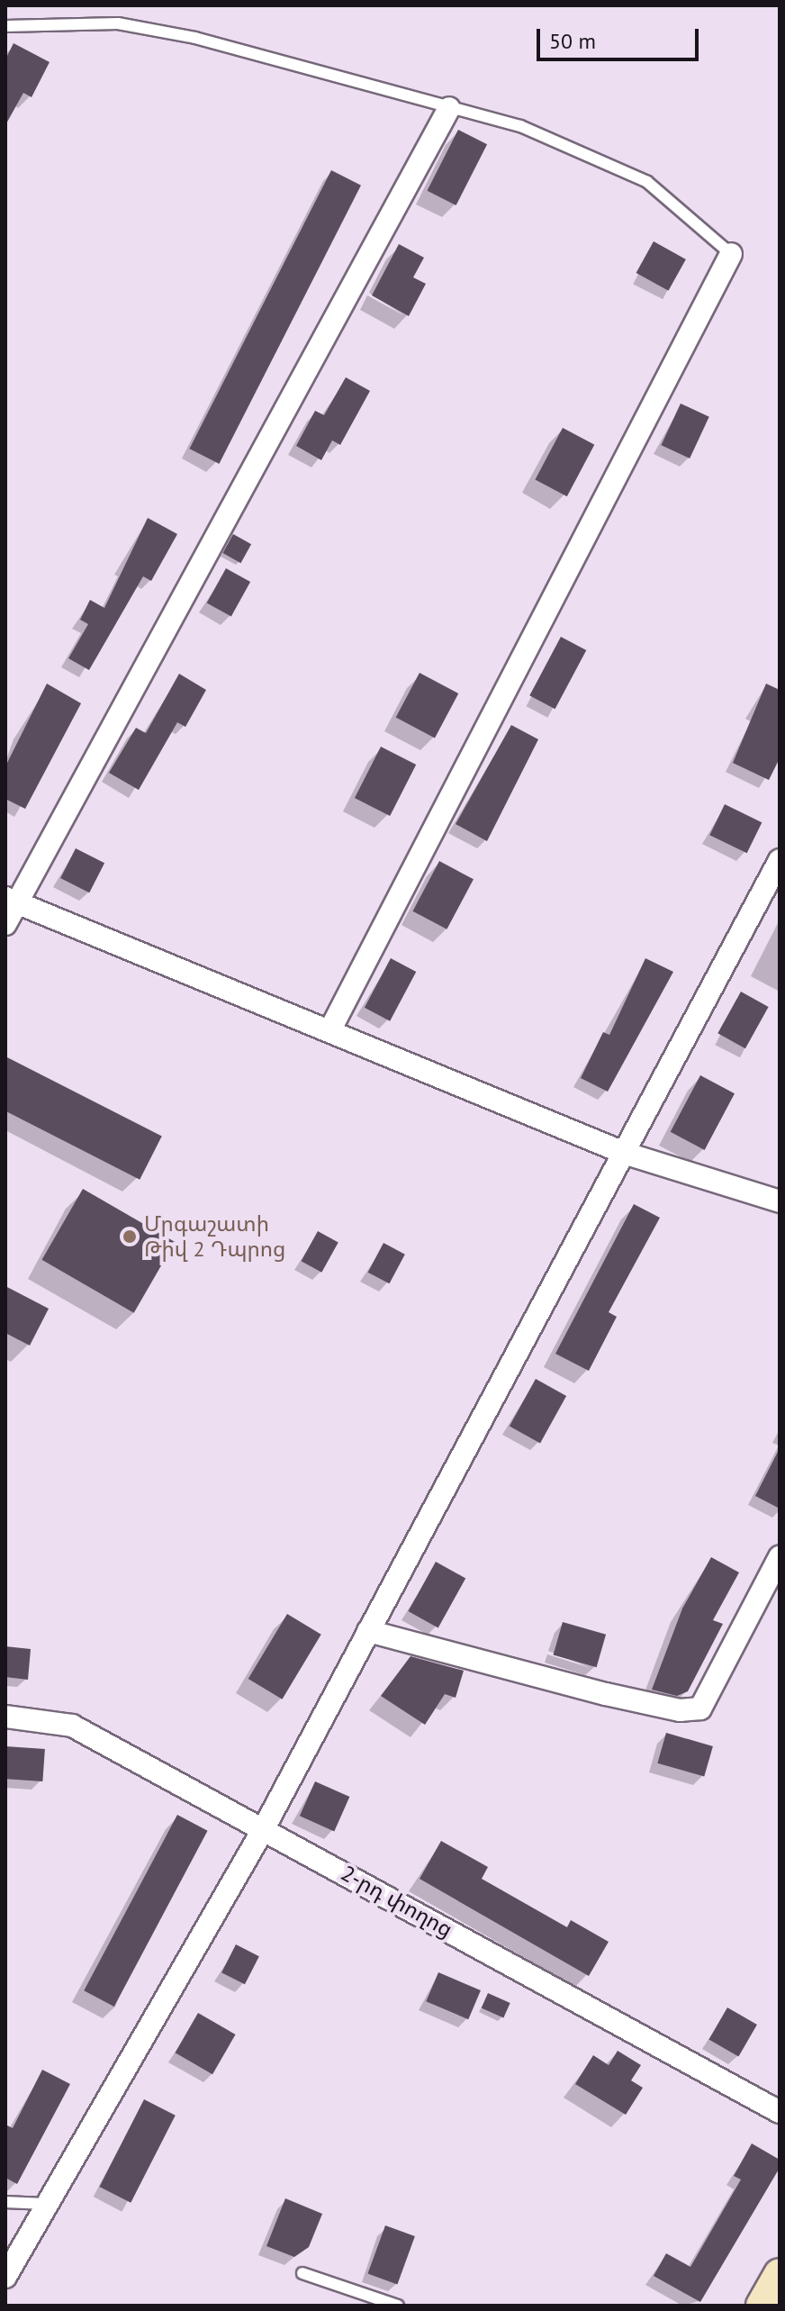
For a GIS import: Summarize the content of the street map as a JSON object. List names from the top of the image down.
{
  "streets": {
    "street": ["2-րդ փողոց"]
  },
  "places": ["Մրգաշատի Թիվ 2 Դպրոց"],
  "scale_bar": "50 m"
}
